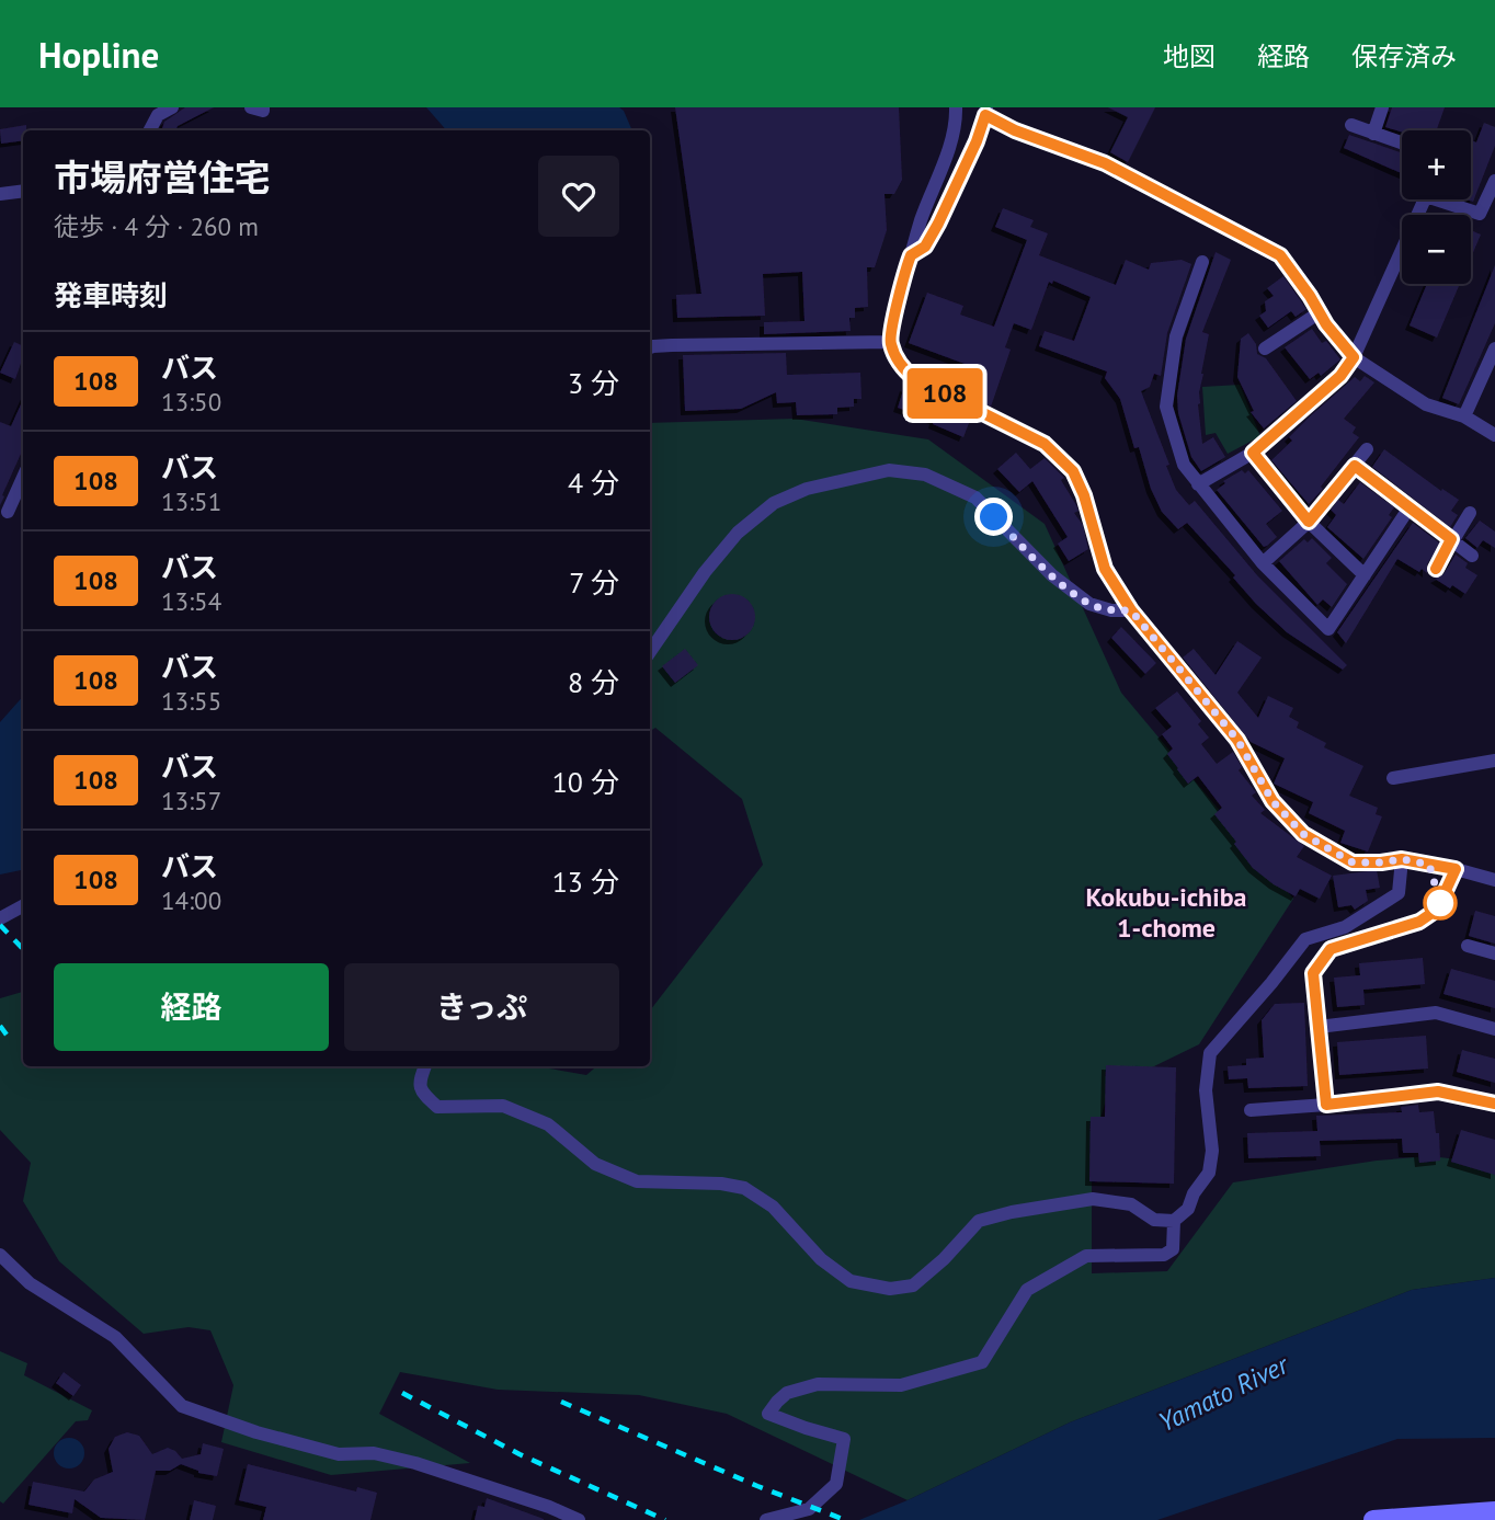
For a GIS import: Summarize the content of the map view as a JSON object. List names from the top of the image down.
{
  "districts": ["Kokubu-ichiba 1-chome"],
  "water": ["Yamato River"],
  "lines": ["bus line 108"],
  "page": {
    "header": "Hopline",
    "nav": ["地図", "経路", "保存済み"],
    "on_map": "108",
    "map_buttons": ["+", "−"],
    "heading": [
      ["市場府営住宅", "徒歩 · 4 分 · 260 m"],
      "発車時刻"
    ],
    "list": [
      {
        "mark": "108",
        "name": "バス",
        "note": "13:50",
        "value": "3 分"
      },
      {
        "mark": "108",
        "name": "バス",
        "note": "13:51",
        "value": "4 分"
      },
      {
        "mark": "108",
        "name": "バス",
        "note": "13:54",
        "value": "7 分"
      },
      {
        "mark": "108",
        "name": "バス",
        "note": "13:55",
        "value": "8 分"
      },
      {
        "mark": "108",
        "name": "バス",
        "note": "13:57",
        "value": "10 分"
      },
      {
        "mark": "108",
        "name": "バス",
        "note": "14:00",
        "value": "13 分"
      }
    ],
    "buttons": ["経路", "きっぷ"]
  }
}
